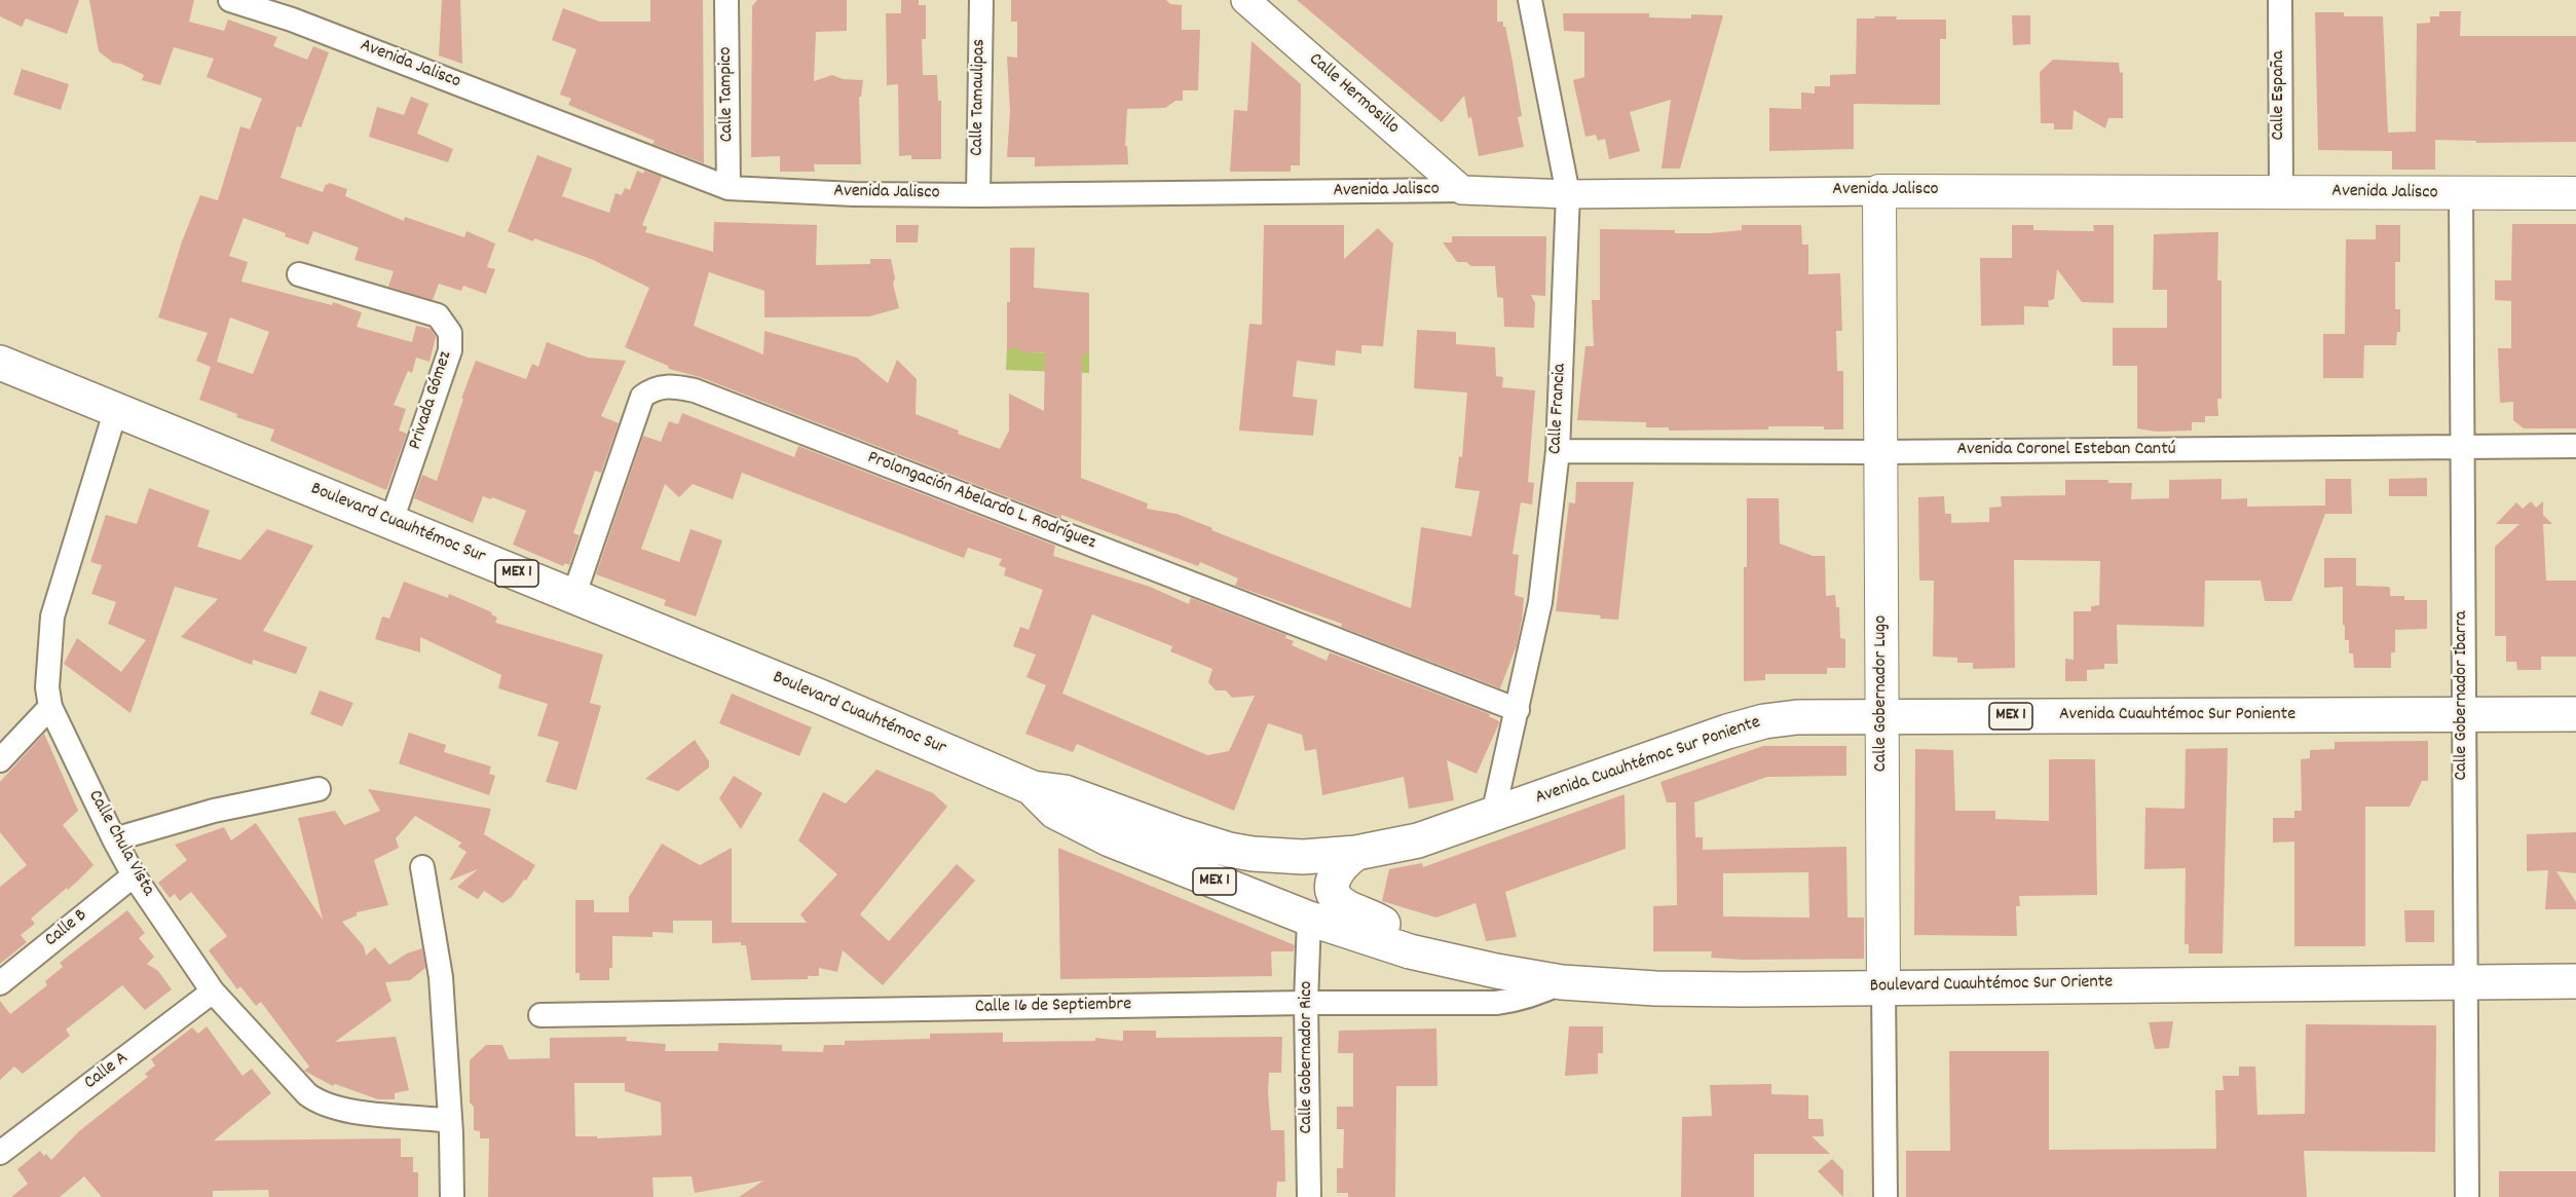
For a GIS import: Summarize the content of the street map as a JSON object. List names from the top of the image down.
{
  "streets": {
    "main road": [
      "Avenida Jalisco",
      "Boulevard Cuauhtémoc Sur",
      "MEX 1",
      "Calle Gobernador Lugo",
      "Avenida Cuauhtémoc Sur Poniente",
      "Boulevard Cuauhtémoc Sur Oriente"
    ],
    "street": [
      "Calle Tampico",
      "Calle Hermosillo",
      "Calle España",
      "Calle Tamaulipas",
      "Privada Gómez",
      "Calle Francia",
      "Avenida Coronel Esteban Cantú",
      "Prolongación Abelardo L. Rodríguez",
      "Calle Gobernador Ibarra",
      "Calle Chula Vista",
      "Calle B",
      "Calle 16 de Septiembre",
      "Calle Gobernador Rico",
      "Calle A"
    ]
  },
  "crossings": [
    ["Avenida Jalisco", "Calle Tampico"],
    ["Avenida Jalisco", "Calle Hermosillo"],
    ["Avenida Jalisco", "Calle España"],
    ["Avenida Jalisco", "Calle Tamaulipas"],
    ["Avenida Jalisco", "Calle Francia"],
    ["Avenida Jalisco", "Calle Gobernador Lugo"],
    ["Avenida Jalisco", "Calle Gobernador Ibarra"],
    ["Privada Gómez", "Boulevard Cuauhtémoc Sur"],
    ["Calle Francia", "Avenida Coronel Esteban Cantú"],
    ["Calle Francia", "Prolongación Abelardo L. Rodríguez"],
    ["Calle Francia", "Avenida Cuauhtémoc Sur Poniente"],
    ["Avenida Coronel Esteban Cantú", "Calle Gobernador Lugo"],
    ["Avenida Coronel Esteban Cantú", "Calle Gobernador Ibarra"],
    ["Prolongación Abelardo L. Rodríguez", "Boulevard Cuauhtémoc Sur"],
    ["Boulevard Cuauhtémoc Sur", "Avenida Cuauhtémoc Sur Poniente"],
    ["Boulevard Cuauhtémoc Sur", "Calle Chula Vista"],
    ["Boulevard Cuauhtémoc Sur", "Boulevard Cuauhtémoc Sur Oriente"],
    ["Boulevard Cuauhtémoc Sur", "Calle Gobernador Rico"],
    ["Calle Gobernador Lugo", "Avenida Cuauhtémoc Sur Poniente"],
    ["Calle Gobernador Lugo", "Boulevard Cuauhtémoc Sur Oriente"],
    ["Calle Gobernador Ibarra", "Avenida Cuauhtémoc Sur Poniente"],
    ["Calle Gobernador Ibarra", "Boulevard Cuauhtémoc Sur Oriente"],
    ["Calle Chula Vista", "Calle B"],
    ["Calle Chula Vista", "Calle A"],
    ["Boulevard Cuauhtémoc Sur Oriente", "Calle 16 de Septiembre"],
    ["Calle 16 de Septiembre", "Calle Gobernador Rico"]
  ]
}
